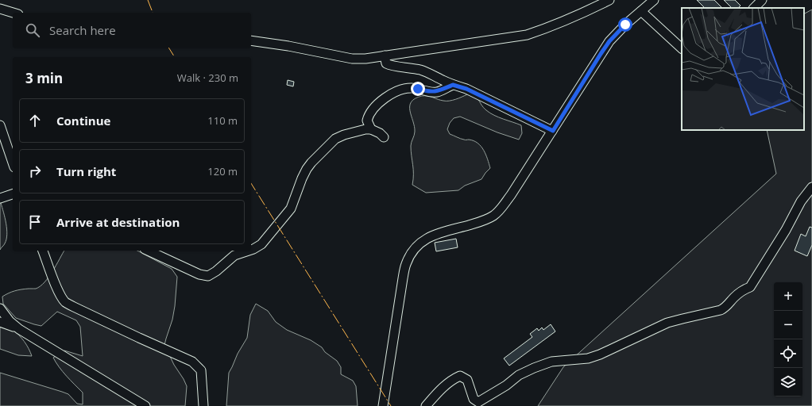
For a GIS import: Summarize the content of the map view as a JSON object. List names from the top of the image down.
{
  "page": {
    "search": "Search here",
    "heading": ["3 min", "Walk · 230 m"],
    "list": [
      ["Continue", "110 m"],
      ["Turn right", "120 m"],
      "Arrive at destination"
    ],
    "map_buttons": ["+", "−"]
  }
}
